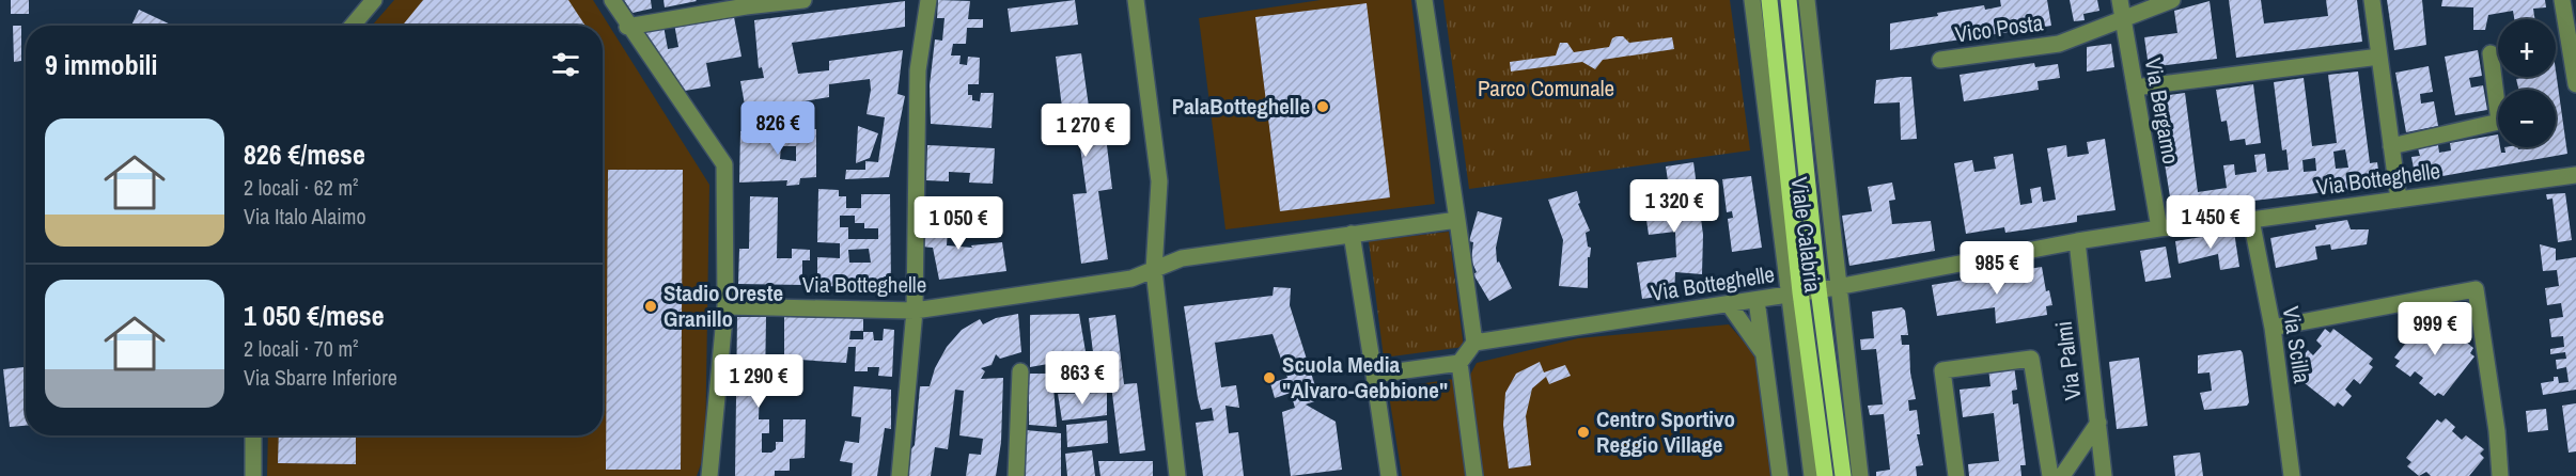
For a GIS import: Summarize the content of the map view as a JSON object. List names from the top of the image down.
{
  "streets": {
    "main road": ["Viale Calabria"],
    "street": [
      "Vico Posta",
      "Via Bergamo",
      "Via Botteghelle",
      "Via Scilla",
      "Via Palmi"
    ]
  },
  "crossings": [
    ["Vico Posta", "Via Bergamo"],
    ["Via Bergamo", "Via Botteghelle"],
    ["Via Botteghelle", "Viale Calabria"],
    ["Via Botteghelle", "Via Scilla"],
    ["Via Botteghelle", "Via Palmi"]
  ],
  "parks": ["Parco Comunale"],
  "places": [
    "PalaBotteghelle",
    "Stadio Oreste Granillo",
    "Scuola Media \"Alvaro-Gebbione\"",
    "Centro Sportivo Reggio Village"
  ],
  "page": {
    "map_buttons": ["+", "−"],
    "heading": "9 immobili",
    "price": [
      "826 €",
      "1 270 €",
      "1 320 €",
      "1 450 €",
      "1 050 €",
      "985 €",
      "999 €",
      "863 €",
      "1 290 €"
    ],
    "list": [
      {
        "name": "826 €/mese",
        "note": "2 locali · 62 m² · Via Italo Alaimo"
      },
      {
        "name": "1 050 €/mese",
        "note": "2 locali · 70 m² · Via Sbarre Inferiore"
      }
    ]
  }
}
